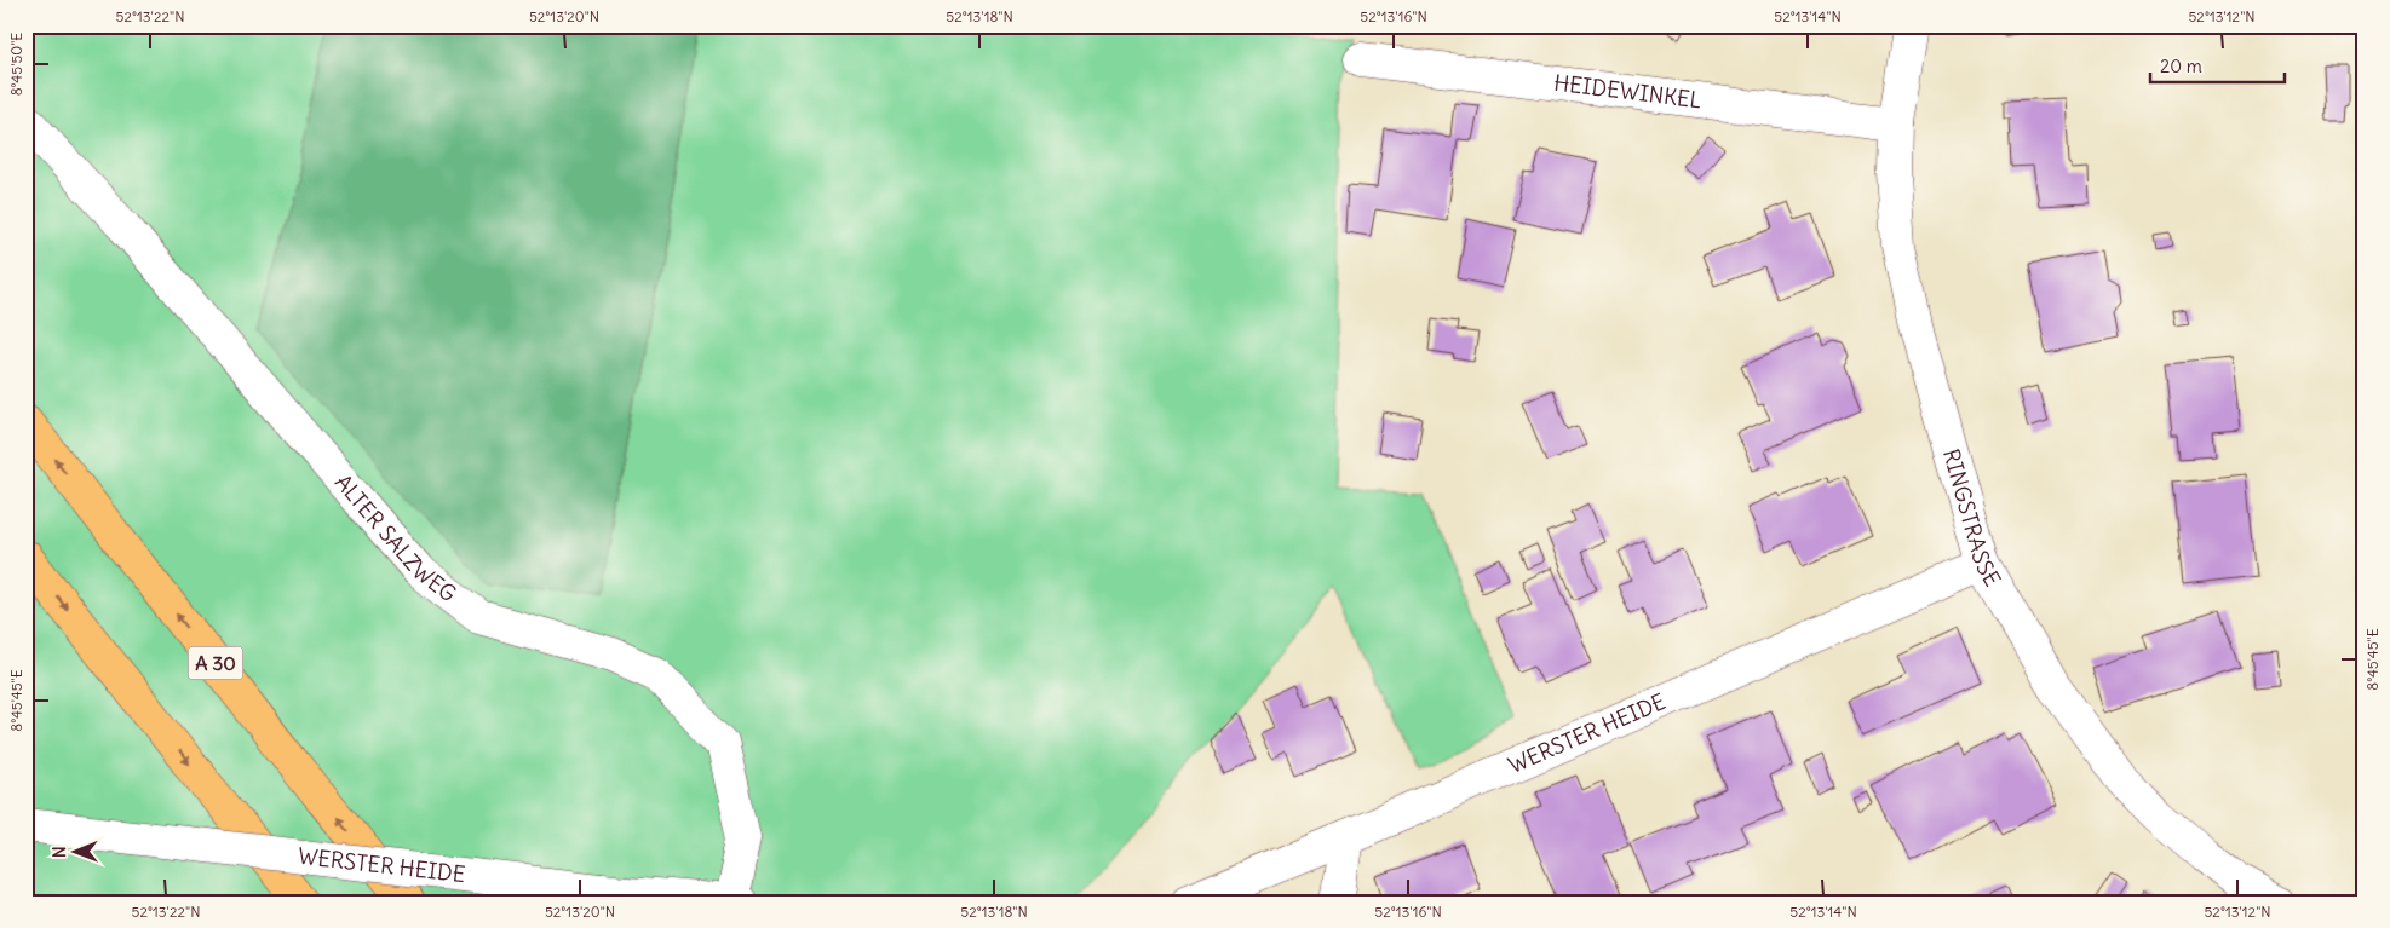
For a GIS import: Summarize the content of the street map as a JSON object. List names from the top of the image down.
{
  "streets": {
    "highway": ["A 30"],
    "street": [
      "HEIDEWINKEL",
      "RINGSTRASSE",
      "ALTER SALZWEG",
      "WERSTER HEIDE"
    ]
  },
  "crossings": [
    ["HEIDEWINKEL", "RINGSTRASSE"],
    ["RINGSTRASSE", "WERSTER HEIDE"],
    ["ALTER SALZWEG", "WERSTER HEIDE"]
  ],
  "scale_bar": "20 m",
  "north": "left",
  "coordinates": [
    "52°13'22\"N",
    "52°13'20\"N",
    "52°13'18\"N",
    "52°13'16\"N",
    "52°13'14\"N",
    "52°13'12\"N",
    "8°45'50\"E",
    "8°45'45\"E"
  ]
}
